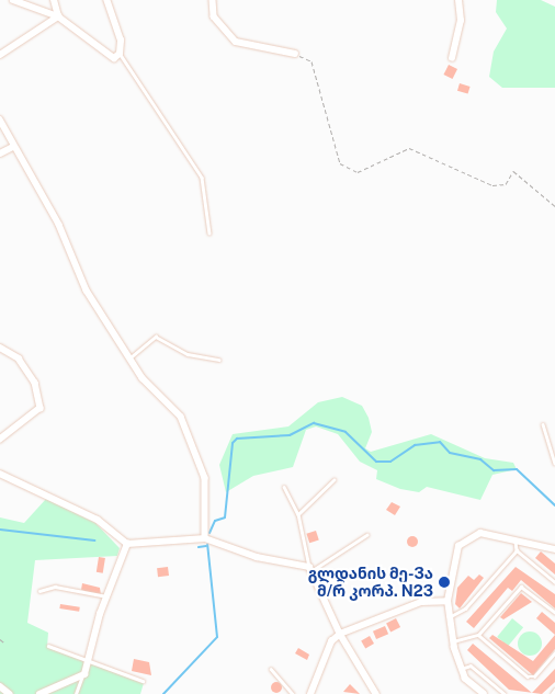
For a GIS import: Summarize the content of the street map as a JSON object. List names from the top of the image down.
{
  "places": ["გლდანის მე-3ა მ/რ კორპ. N23"]
}
